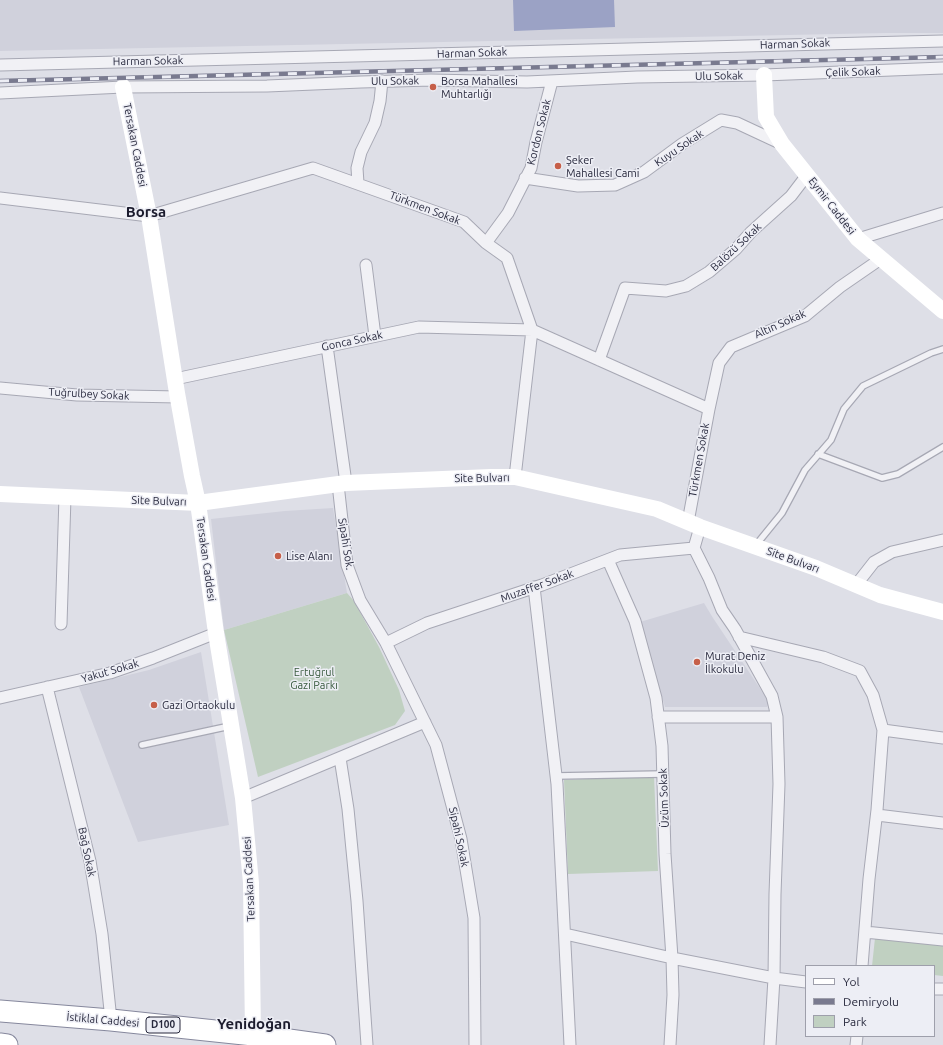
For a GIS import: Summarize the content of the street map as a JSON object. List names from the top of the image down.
{
  "streets": {
    "highway": ["İstiklal Caddesi", "D100"],
    "street": [
      "Harman Sokak",
      "Çelik Sokak",
      "Ulu Sokak",
      "Kordon Sokak",
      "Tersakan Caddesi",
      "Kuyu Sokak",
      "Eymir Caddesi",
      "Türkmen Sokak",
      "Balözü Sokak",
      "Altın Sokak",
      "Gonca Sokak",
      "Tuğrulbey Sokak",
      "Site Bulvarı",
      "Sipahi Sok.",
      "Muzaffer Sokak",
      "Yakut Sokak",
      "Üzüm Sokak",
      "Sipahi Sokak",
      "Bağ Sokak"
    ]
  },
  "crossings": [
    ["Çelik Sokak", "Ulu Sokak"],
    ["Çelik Sokak", "Eymir Caddesi"],
    ["Ulu Sokak", "Kordon Sokak"],
    ["Ulu Sokak", "Tersakan Caddesi"],
    ["Ulu Sokak", "Eymir Caddesi"],
    ["Kordon Sokak", "Kuyu Sokak"],
    ["Kordon Sokak", "Türkmen Sokak"],
    ["Tersakan Caddesi", "Türkmen Sokak"],
    ["Tersakan Caddesi", "Gonca Sokak"],
    ["Tersakan Caddesi", "Tuğrulbey Sokak"],
    ["Tersakan Caddesi", "Site Bulvarı"],
    ["Tersakan Caddesi", "Yakut Sokak"],
    ["Tersakan Caddesi", "İstiklal Caddesi"],
    ["Kuyu Sokak", "Eymir Caddesi"],
    ["Eymir Caddesi", "Balözü Sokak"],
    ["Eymir Caddesi", "Altın Sokak"],
    ["Türkmen Sokak", "Balözü Sokak"],
    ["Türkmen Sokak", "Altın Sokak"],
    ["Türkmen Sokak", "Gonca Sokak"],
    ["Türkmen Sokak", "Site Bulvarı"],
    ["Türkmen Sokak", "Muzaffer Sokak"],
    ["Gonca Sokak", "Sipahi Sok."],
    ["Site Bulvarı", "Sipahi Sok."],
    ["Sipahi Sok.", "Muzaffer Sokak"],
    ["Sipahi Sok.", "Sipahi Sokak"],
    ["Muzaffer Sokak", "Üzüm Sokak"],
    ["Muzaffer Sokak", "Sipahi Sokak"],
    ["Yakut Sokak", "Bağ Sokak"],
    ["Bağ Sokak", "İstiklal Caddesi"]
  ],
  "districts": ["Borsa", "Yenidoğan"],
  "parks": ["Ertuğrul Gazi Parkı"],
  "places": [
    "Borsa Mahallesi Muhtarlığı",
    "Şeker Mahallesi Cami",
    "Lise Alanı",
    "Murat Deniz İlkokulu",
    "Gazi Ortaokulu"
  ],
  "legend": ["Yol", "Demiryolu", "Park"]
}
